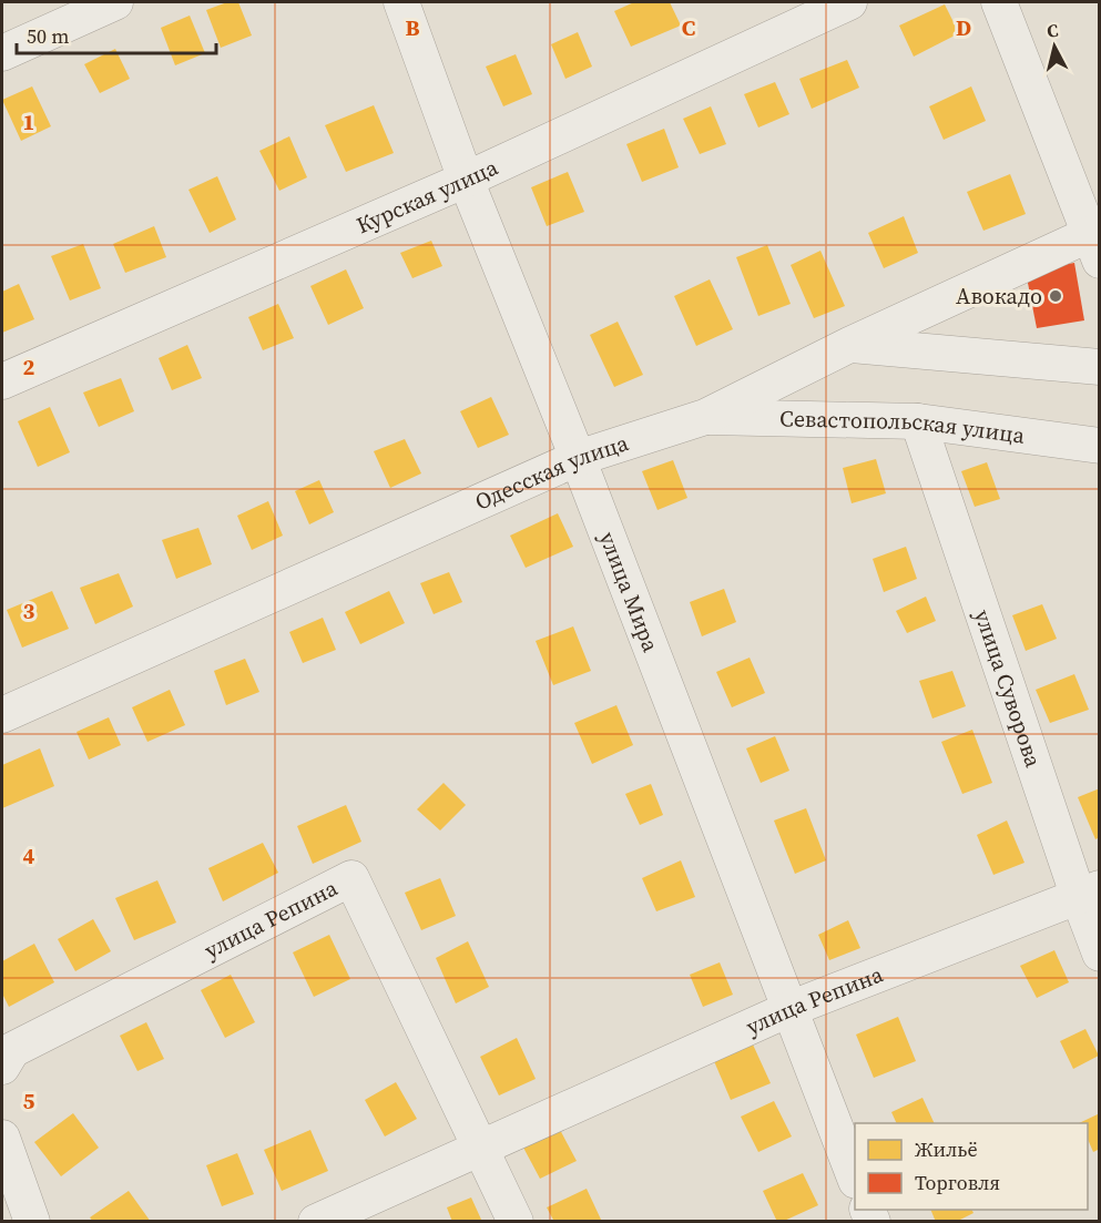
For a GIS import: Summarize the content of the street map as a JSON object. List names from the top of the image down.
{
  "streets": {
    "street": [
      "Курская улица",
      "Севастопольская улица",
      "Одесская улица",
      "улица Мира",
      "улица Суворова",
      "улица Репина"
    ]
  },
  "crossings": [
    ["Курская улица", "улица Мира"],
    ["Севастопольская улица", "Одесская улица"],
    ["Севастопольская улица", "улица Суворова"],
    ["Одесская улица", "улица Мира"],
    ["улица Мира", "улица Репина"],
    ["улица Суворова", "улица Репина"]
  ],
  "places": ["Авокадо"],
  "legend": ["Жильё", "Торговля"],
  "scale_bar": "50 m",
  "north": "top",
  "grid": {
    "columns": ["B", "C", "D"],
    "rows": [
      "1",
      "2",
      "3",
      "4",
      "5"
    ]
  }
}
